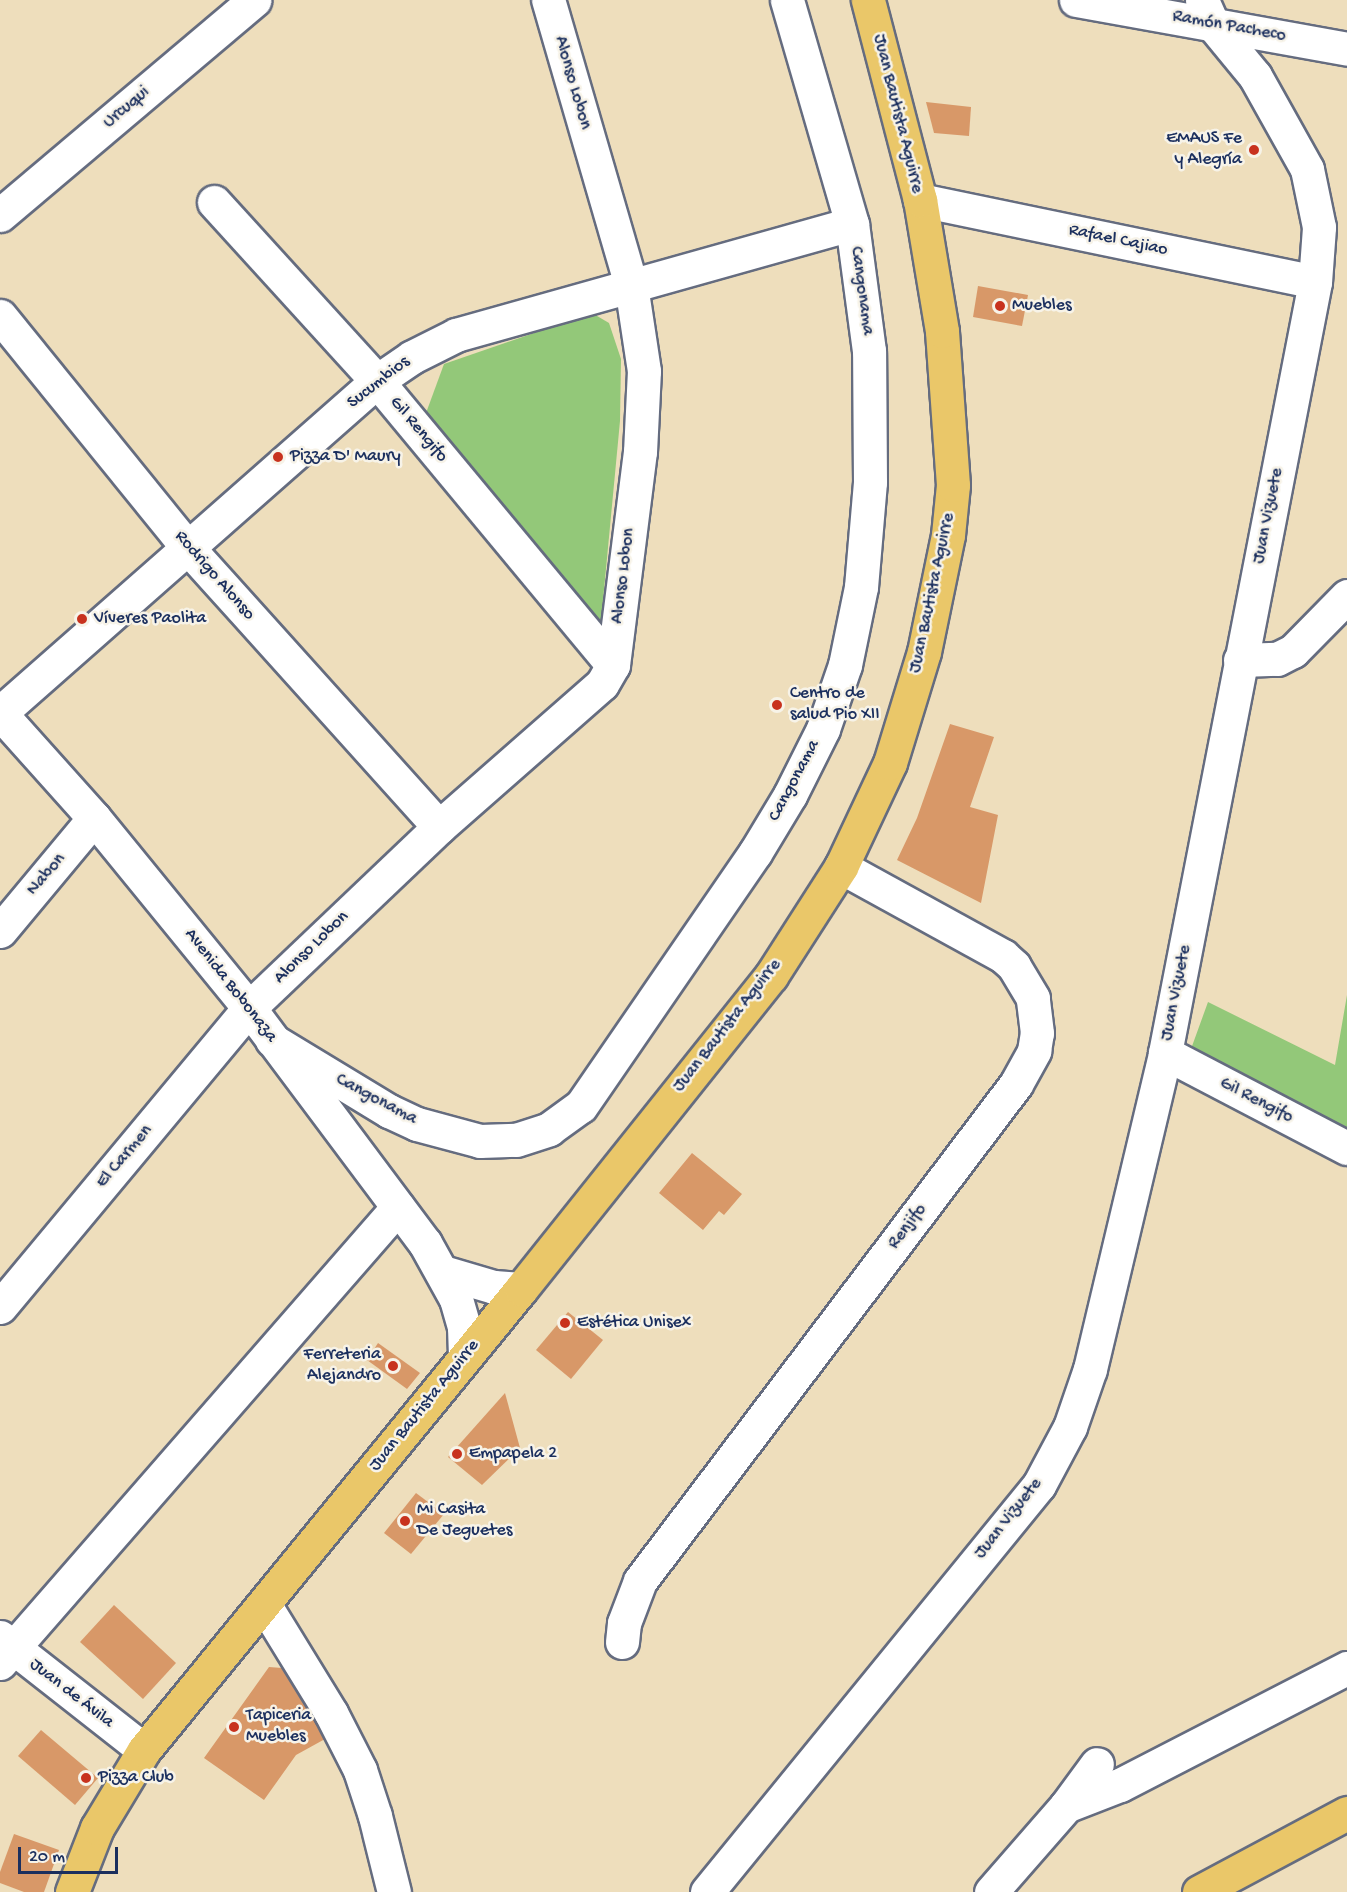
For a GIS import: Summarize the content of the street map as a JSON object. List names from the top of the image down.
{
  "streets": {
    "main road": ["Juan Bautista Aguirre"],
    "street": [
      "Ramón Pacheco",
      "Alonso Lobon",
      "Urcuqui",
      "Rafael Cajiao",
      "Cangonama",
      "Sucumbios",
      "Gil Rengifo",
      "Juan Vizuete",
      "Rodrigo Alonso",
      "Nabon",
      "Avenida Bobonaza",
      "El Carmen",
      "Renjifo",
      "Juan de Ávila"
    ]
  },
  "crossings": [
    ["Ramón Pacheco", "Juan Vizuete"],
    ["Alonso Lobon", "Sucumbios"],
    ["Alonso Lobon", "Gil Rengifo"],
    ["Alonso Lobon", "Rodrigo Alonso"],
    ["Alonso Lobon", "Avenida Bobonaza"],
    ["Alonso Lobon", "El Carmen"],
    ["Juan Bautista Aguirre", "Rafael Cajiao"],
    ["Juan Bautista Aguirre", "Avenida Bobonaza"],
    ["Juan Bautista Aguirre", "Renjifo"],
    ["Juan Bautista Aguirre", "Juan de Ávila"],
    ["Rafael Cajiao", "Juan Vizuete"],
    ["Cangonama", "Sucumbios"],
    ["Cangonama", "Avenida Bobonaza"],
    ["Sucumbios", "Gil Rengifo"],
    ["Sucumbios", "Rodrigo Alonso"],
    ["Sucumbios", "Avenida Bobonaza"],
    ["Gil Rengifo", "Juan Vizuete"],
    ["Nabon", "Avenida Bobonaza"],
    ["Avenida Bobonaza", "El Carmen"]
  ],
  "places": [
    "EMAUS Fe y Alegría",
    "Muebles",
    "Pizza D' Maury",
    "Víveres Paolita",
    "Centro de salud Pio XII",
    "Estética Unisex",
    "Ferreteria Alejandro",
    "Empapela 2",
    "Mi Casita De Jeguetes",
    "Tapiceria Muebles",
    "Pizza Club"
  ],
  "scale_bar": "20 m"
}
